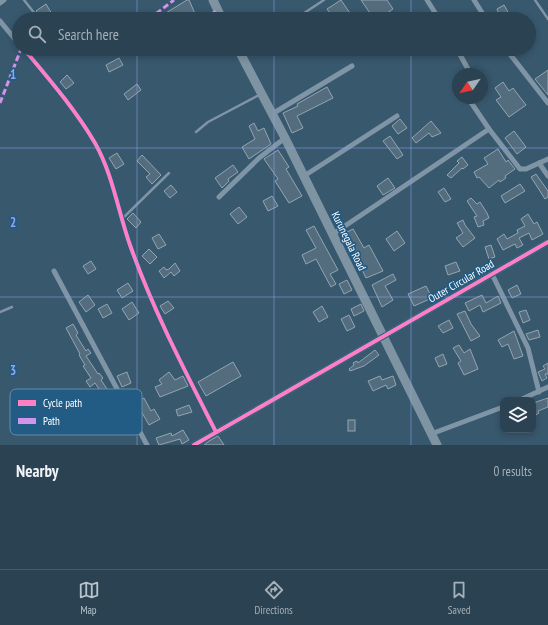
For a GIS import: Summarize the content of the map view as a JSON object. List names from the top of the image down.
{
  "streets": {
    "highway": ["Kurunegala Road"],
    "street": ["Outer Circular Road"]
  },
  "crossings": [
    ["Kurunegala Road", "Outer Circular Road"]
  ],
  "legend": ["Cycle path", "Path"],
  "north": "bottom left",
  "page": {
    "search": "Search here",
    "heading": ["Nearby", "0 results"],
    "nav": ["Map", "Directions", "Saved"]
  },
  "grid": {
    "rows": ["1", "2", "3"]
  }
}
